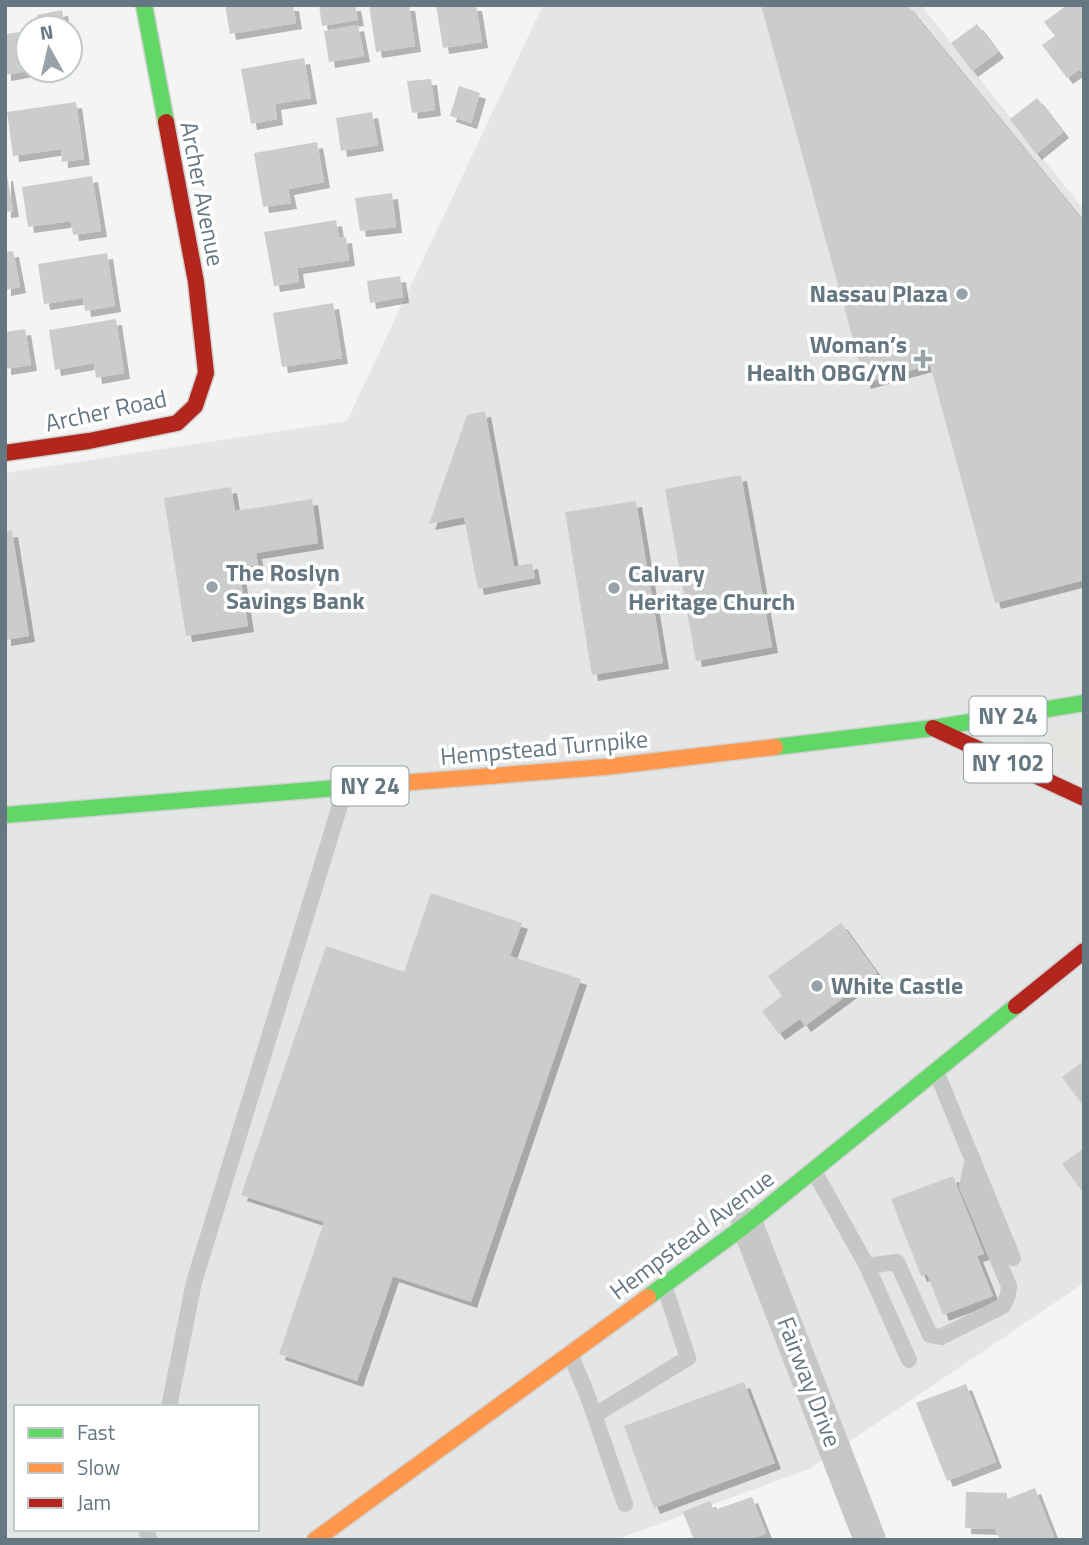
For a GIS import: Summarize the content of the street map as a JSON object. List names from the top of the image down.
{
  "streets": {
    "main road": [
      "Archer Avenue",
      "Archer Road",
      "NY 24",
      "Hempstead Turnpike",
      "NY 102",
      "Hempstead Avenue"
    ],
    "street": ["Fairway Drive"]
  },
  "crossings": [
    ["Archer Avenue", "Archer Road"],
    ["Hempstead Turnpike", "NY 102"],
    ["Hempstead Avenue", "Fairway Drive"]
  ],
  "places": {
    "other": [
      "Nassau Plaza",
      "The Roslyn Savings Bank",
      "Calvary Heritage Church",
      "White Castle"
    ],
    "health": ["Woman’s Health OBG/YN"]
  },
  "legend": ["Fast", "Slow", "Jam"],
  "north": "top"
}
